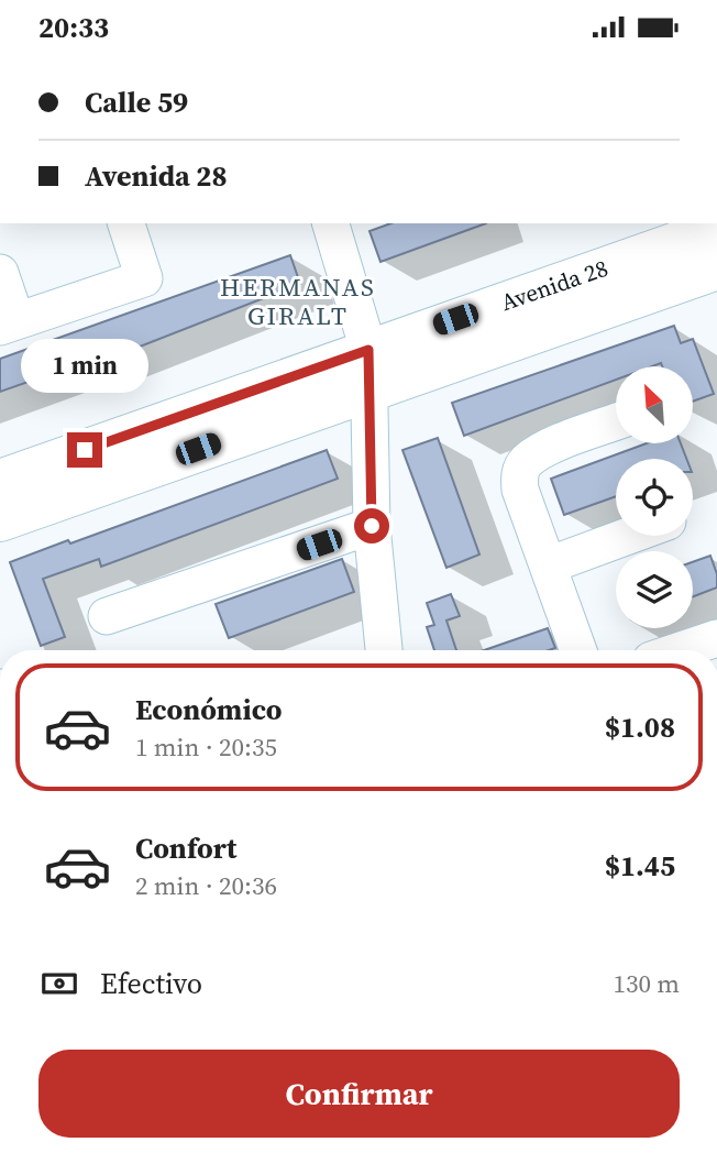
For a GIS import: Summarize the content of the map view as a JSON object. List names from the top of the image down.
{
  "streets": {
    "main road": ["Avenida 28"]
  },
  "districts": ["HERMANAS GIRALT"],
  "north": "top left",
  "page": {
    "status": "20:33",
    "banner": ["Calle 59", "Avenida 28"],
    "bubble": "1 min",
    "list": [
      {
        "name": "Económico",
        "note": "1 min · 20:35",
        "value": "$1.08"
      },
      {
        "name": "Confort",
        "note": "2 min · 20:36",
        "value": "$1.45"
      }
    ],
    "pay": ["Efectivo", "130 m"],
    "buttons": "Confirmar"
  }
}
